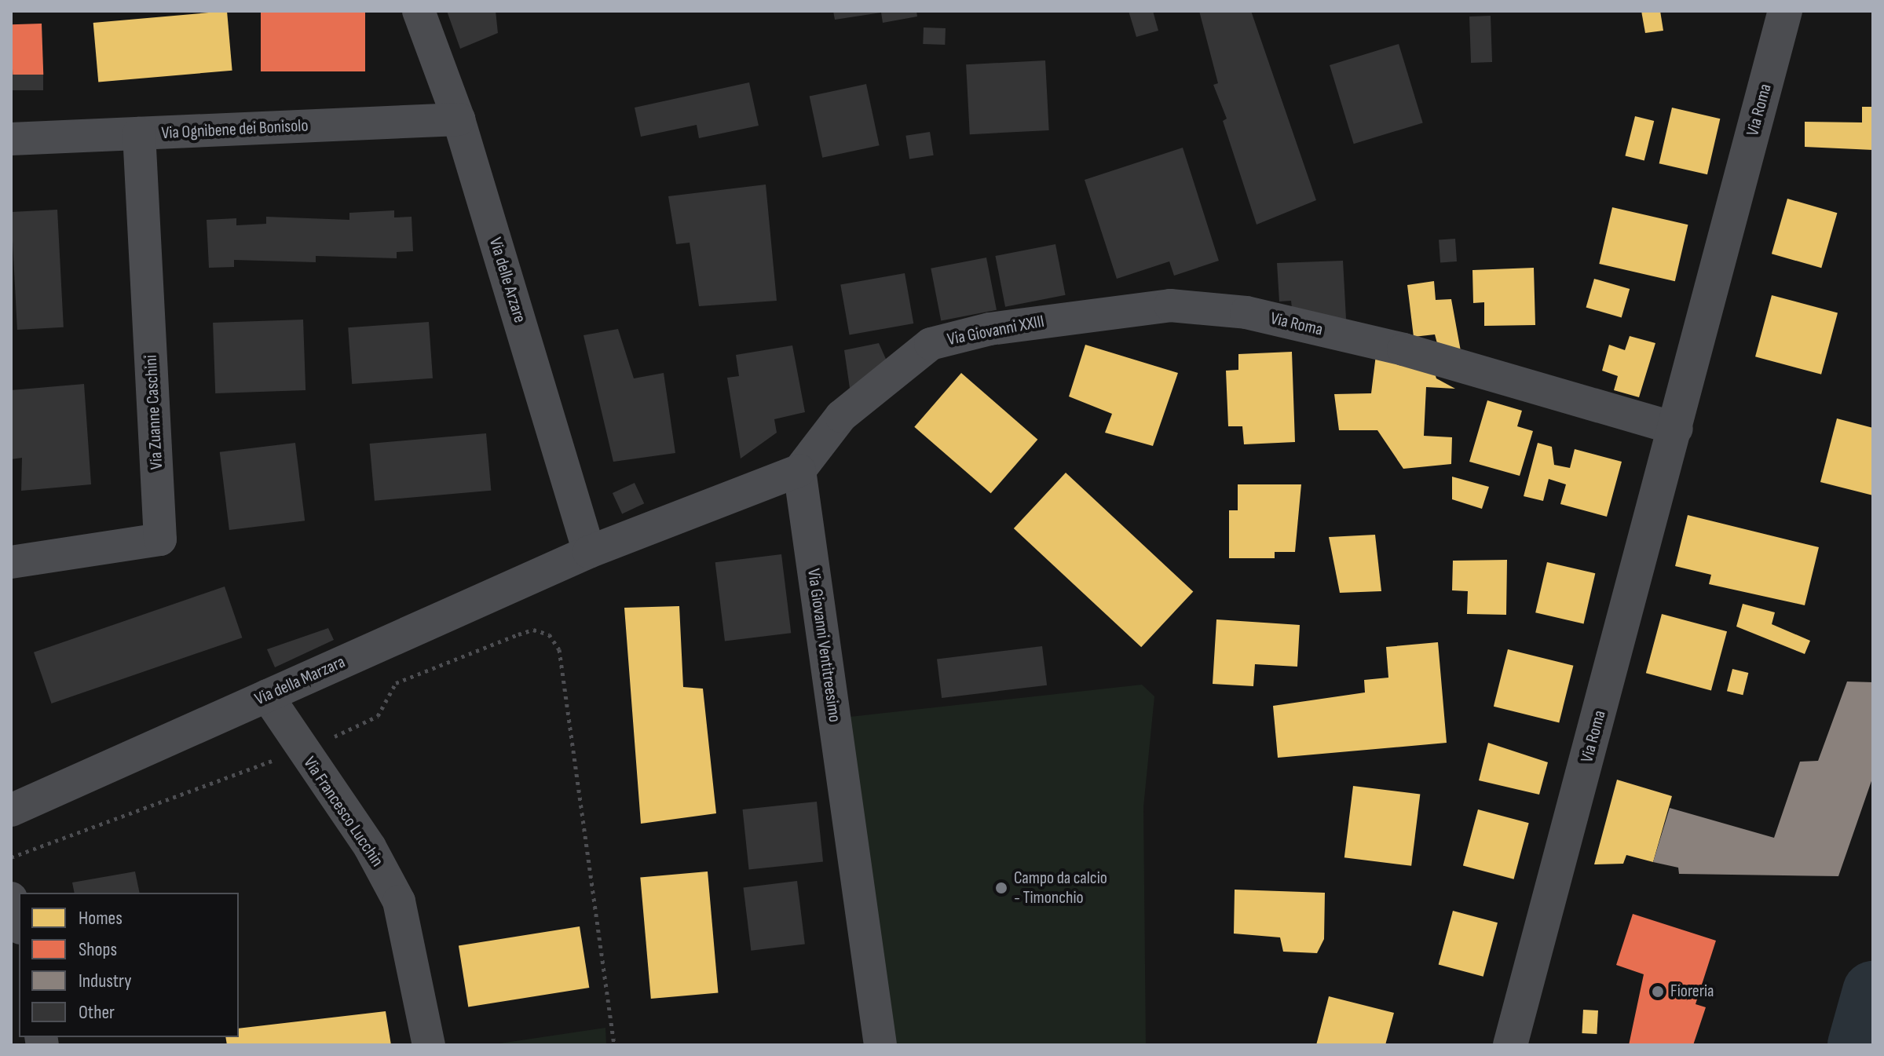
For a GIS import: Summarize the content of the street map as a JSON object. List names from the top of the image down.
{
  "streets": {
    "street": [
      "Via Roma",
      "Via Ognibene dei Bonisolo",
      "Via delle Arzare",
      "Via Giovanni XXIII",
      "Via Zuanne Caschini",
      "Via Giovanni Ventitreesimo",
      "Via della Marzara",
      "Via Francesco Lucchin"
    ]
  },
  "crossings": [
    ["Via Roma", "Via Giovanni XXIII"],
    ["Via Ognibene dei Bonisolo", "Via delle Arzare"],
    ["Via Ognibene dei Bonisolo", "Via Zuanne Caschini"],
    ["Via delle Arzare", "Via della Marzara"],
    ["Via Giovanni XXIII", "Via Giovanni Ventitreesimo"],
    ["Via della Marzara", "Via Francesco Lucchin"]
  ],
  "places": ["Campo da calcio - Timonchio", "Fioreria"],
  "legend": [
    "Homes",
    "Shops",
    "Industry",
    "Other"
  ]
}
